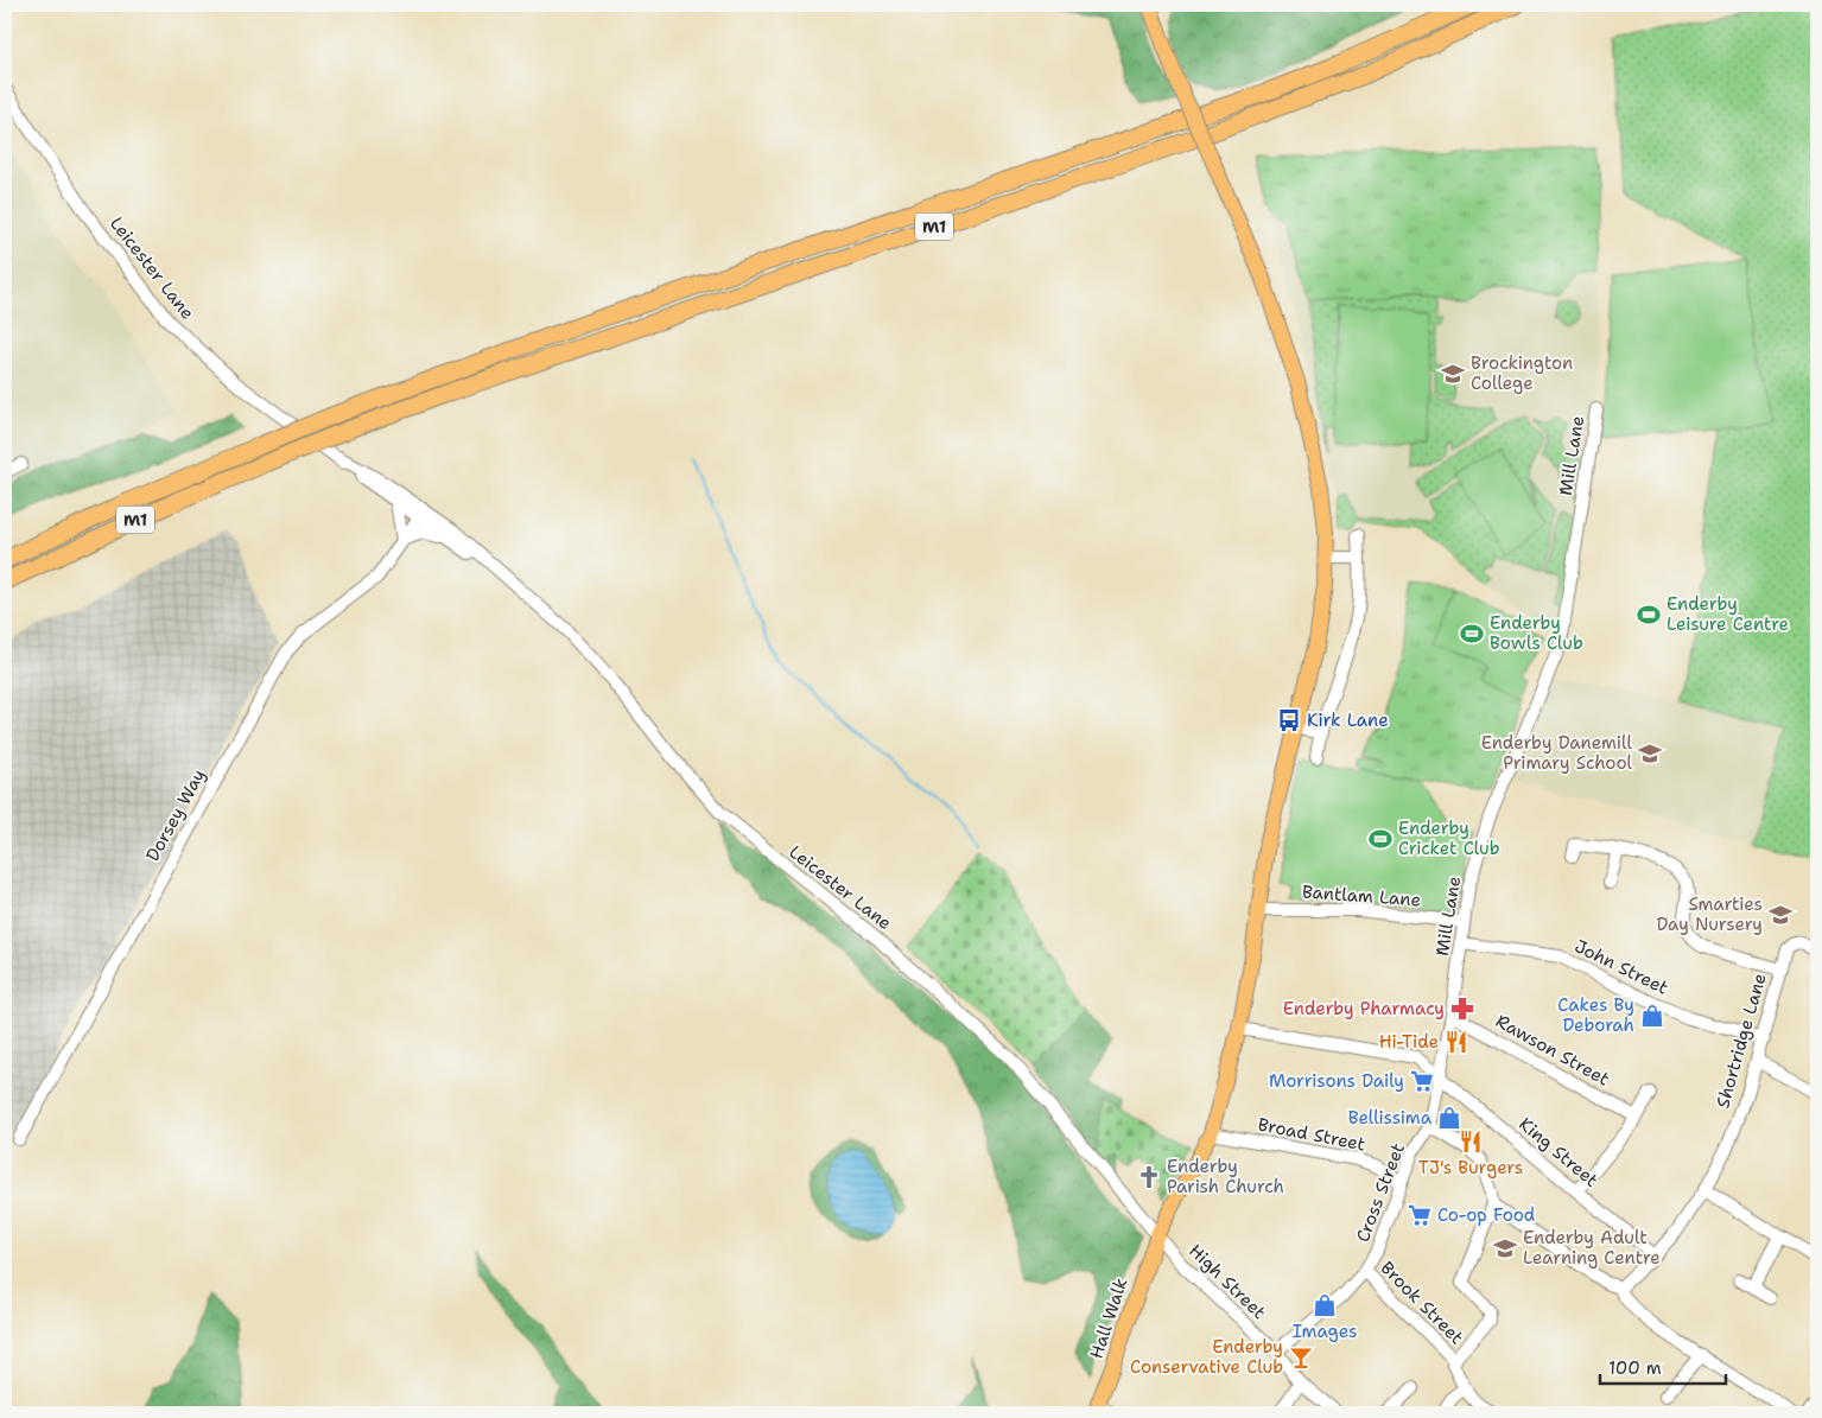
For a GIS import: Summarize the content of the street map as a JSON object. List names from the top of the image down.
{
  "streets": {
    "highway": ["M1"],
    "main road": ["Hall Walk"],
    "street": [
      "Leicester Lane",
      "Mill Lane",
      "Dorsey Way",
      "Bantlam Lane",
      "John Street",
      "Shortridge Lane",
      "Rawson Street",
      "Broad Street",
      "King Street",
      "Cross Street",
      "High Street",
      "Brook Street"
    ]
  },
  "crossings": [
    ["Leicester Lane", "Dorsey Way"],
    ["Leicester Lane", "High Street"],
    ["Leicester Lane", "Hall Walk"],
    ["Mill Lane", "Bantlam Lane"],
    ["Mill Lane", "John Street"],
    ["Mill Lane", "Rawson Street"],
    ["Mill Lane", "King Street"],
    ["Mill Lane", "Cross Street"],
    ["Bantlam Lane", "Hall Walk"],
    ["John Street", "Shortridge Lane"],
    ["Shortridge Lane", "King Street"],
    ["Broad Street", "Cross Street"],
    ["Broad Street", "Hall Walk"],
    ["King Street", "Hall Walk"],
    ["Cross Street", "High Street"],
    ["Cross Street", "Brook Street"],
    ["High Street", "Hall Walk"]
  ],
  "places": {
    "school or university": [
      "Brockington College",
      "Enderby Danemill Primary School",
      "Smarties Day Nursery",
      "Enderby Adult Learning Centre"
    ],
    "sports": ["Enderby Leisure Centre", "Enderby Bowls Club", "Enderby Cricket Club"],
    "bus stop": ["Kirk Lane"],
    "pharmacy": ["Enderby Pharmacy"],
    "shop": ["Cakes By Deborah", "Bellissima", "Images"],
    "restaurant": ["Hi-Tide", "TJ's Burgers"],
    "supermarket": ["Morrisons Daily", "Co-op Food"],
    "church": ["Enderby Parish Church"],
    "bar": ["Enderby Conservative Club"]
  },
  "scale_bar": "100 m"
}
